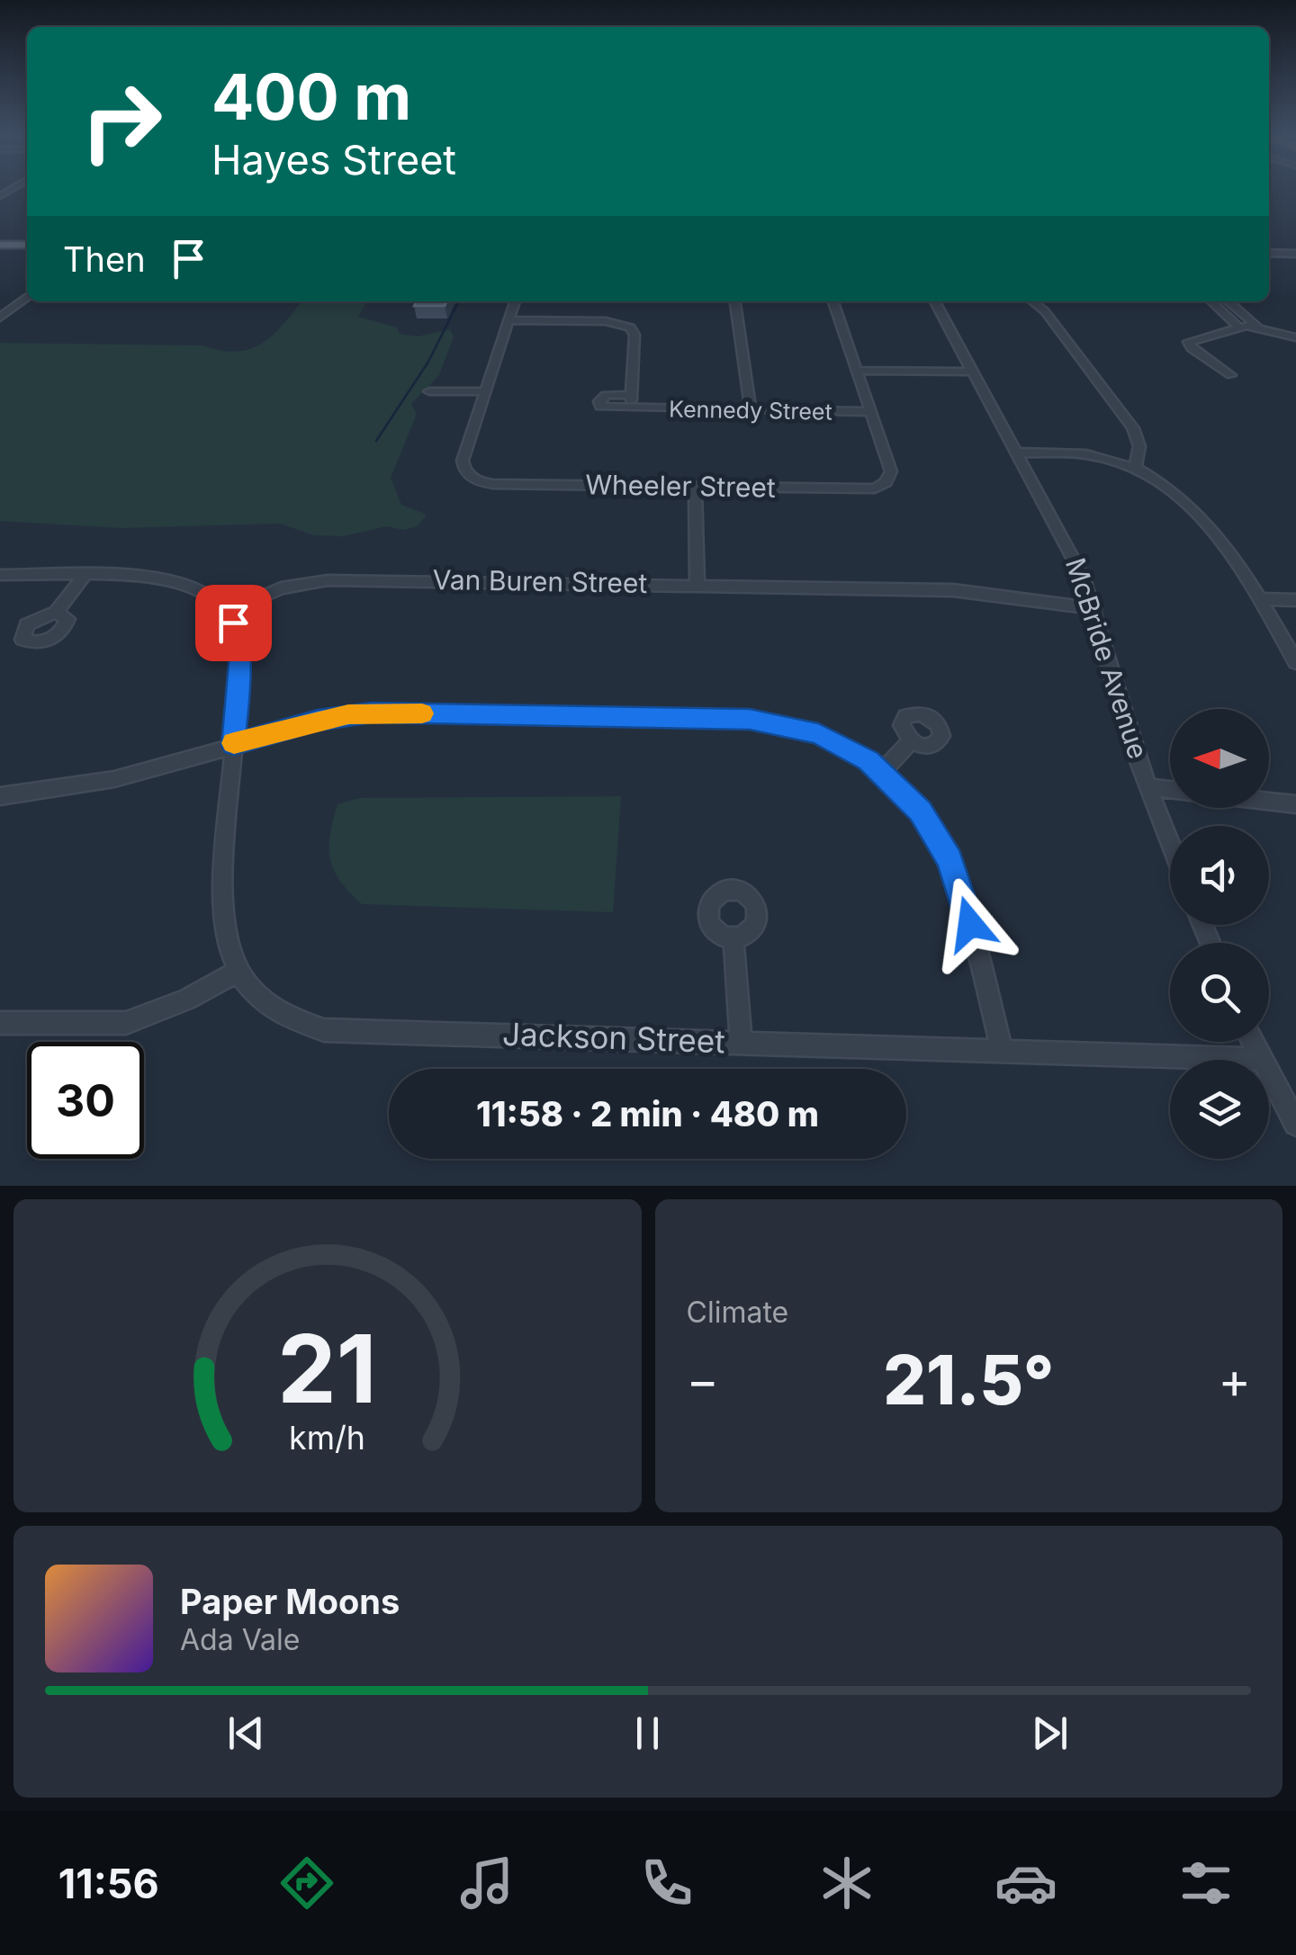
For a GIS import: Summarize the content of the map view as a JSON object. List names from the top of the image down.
{
  "streets": {
    "street": [
      "Kennedy Street",
      "Wheeler Street",
      "Van Buren Street",
      "McBride Avenue",
      "Jackson Street"
    ]
  },
  "crossings": [
    ["Kennedy Street", "Wheeler Street"],
    ["Van Buren Street", "McBride Avenue"]
  ],
  "north": "left",
  "page": {
    "turn": ["400 m", "Hayes Street"],
    "then": "Then",
    "limit": "30",
    "trip": "11:58 · 2 min · 480 m",
    "tile": "Climate",
    "heat": ["−", "21.5°", "+"],
    "song": ["Paper Moons", "Ada Vale"],
    "tabs": "11:56",
    "gauge": ["21", "km/h"]
  }
}
